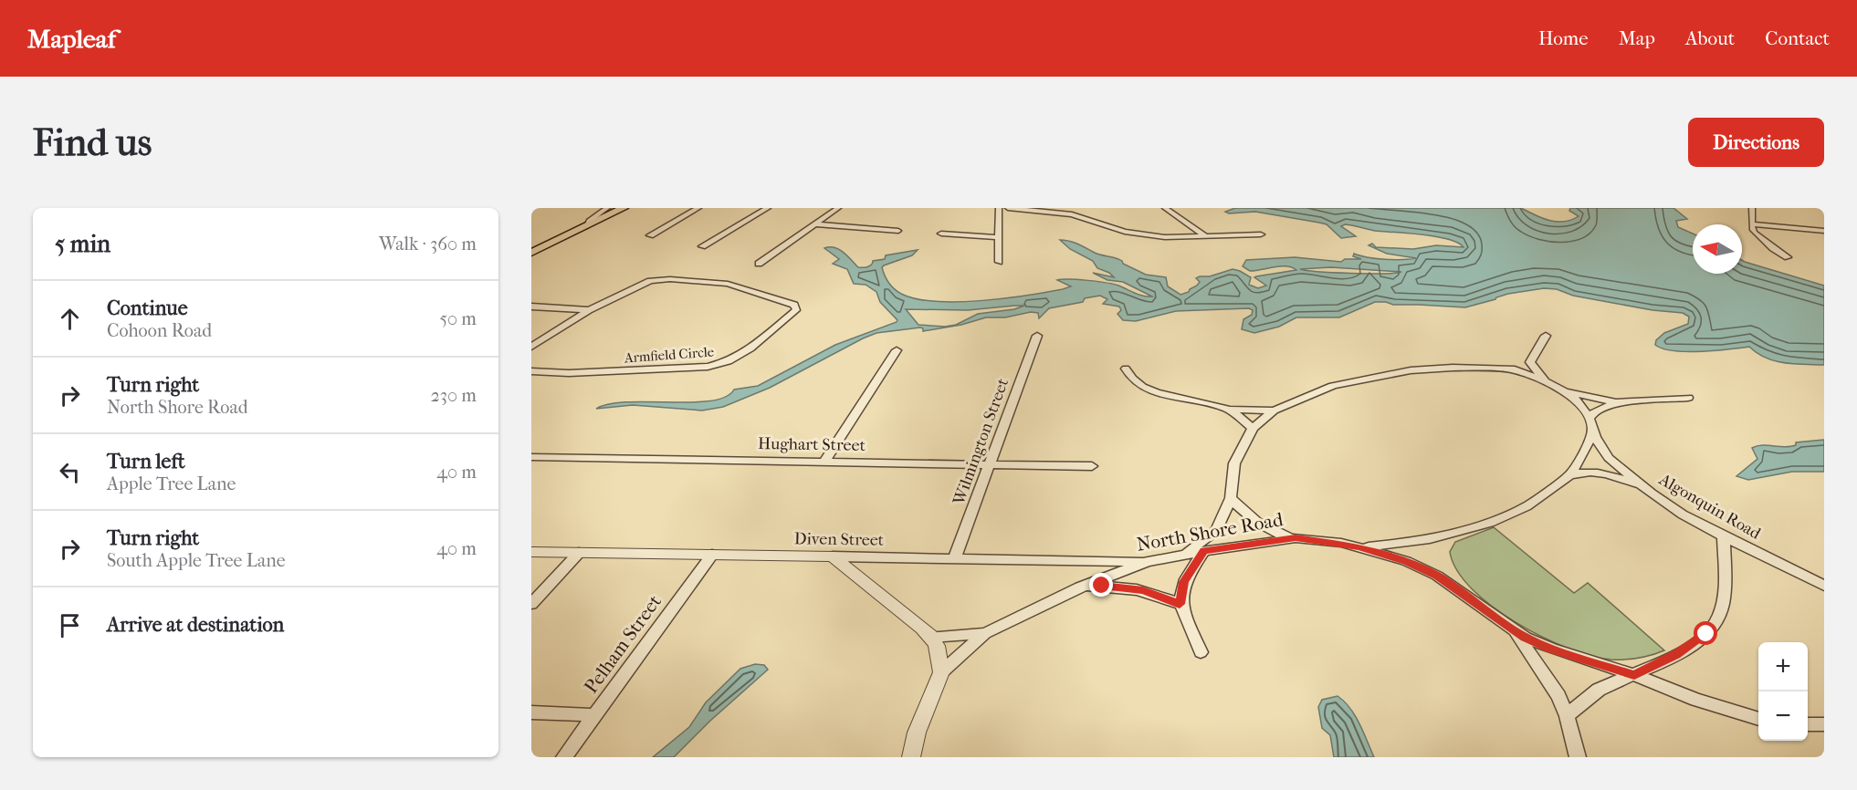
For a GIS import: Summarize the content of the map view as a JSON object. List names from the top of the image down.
{
  "streets": {
    "street": [
      "Armfield Circle",
      "Wilmington Street",
      "Hughart Street",
      "Algonquin Road",
      "North Shore Road",
      "Diven Street",
      "Pelham Street"
    ]
  },
  "crossings": [
    ["Wilmington Street", "Hughart Street"],
    ["Wilmington Street", "Diven Street"],
    ["Algonquin Road", "North Shore Road"],
    ["North Shore Road", "Diven Street"],
    ["Diven Street", "Pelham Street"]
  ],
  "north": "left",
  "page": {
    "header": "Mapleaf",
    "nav": [
      "Home",
      "Map",
      "About",
      "Contact"
    ],
    "buttons": "Directions",
    "title": "Find us",
    "heading": ["5 min", "Walk · 360 m"],
    "list": [
      ["Continue", "Cohoon Road", "50 m"],
      ["Turn right", "North Shore Road", "230 m"],
      ["Turn left", "Apple Tree Lane", "40 m"],
      ["Turn right", "South Apple Tree Lane", "40 m"],
      "Arrive at destination"
    ],
    "map_buttons": ["+", "−"]
  }
}
